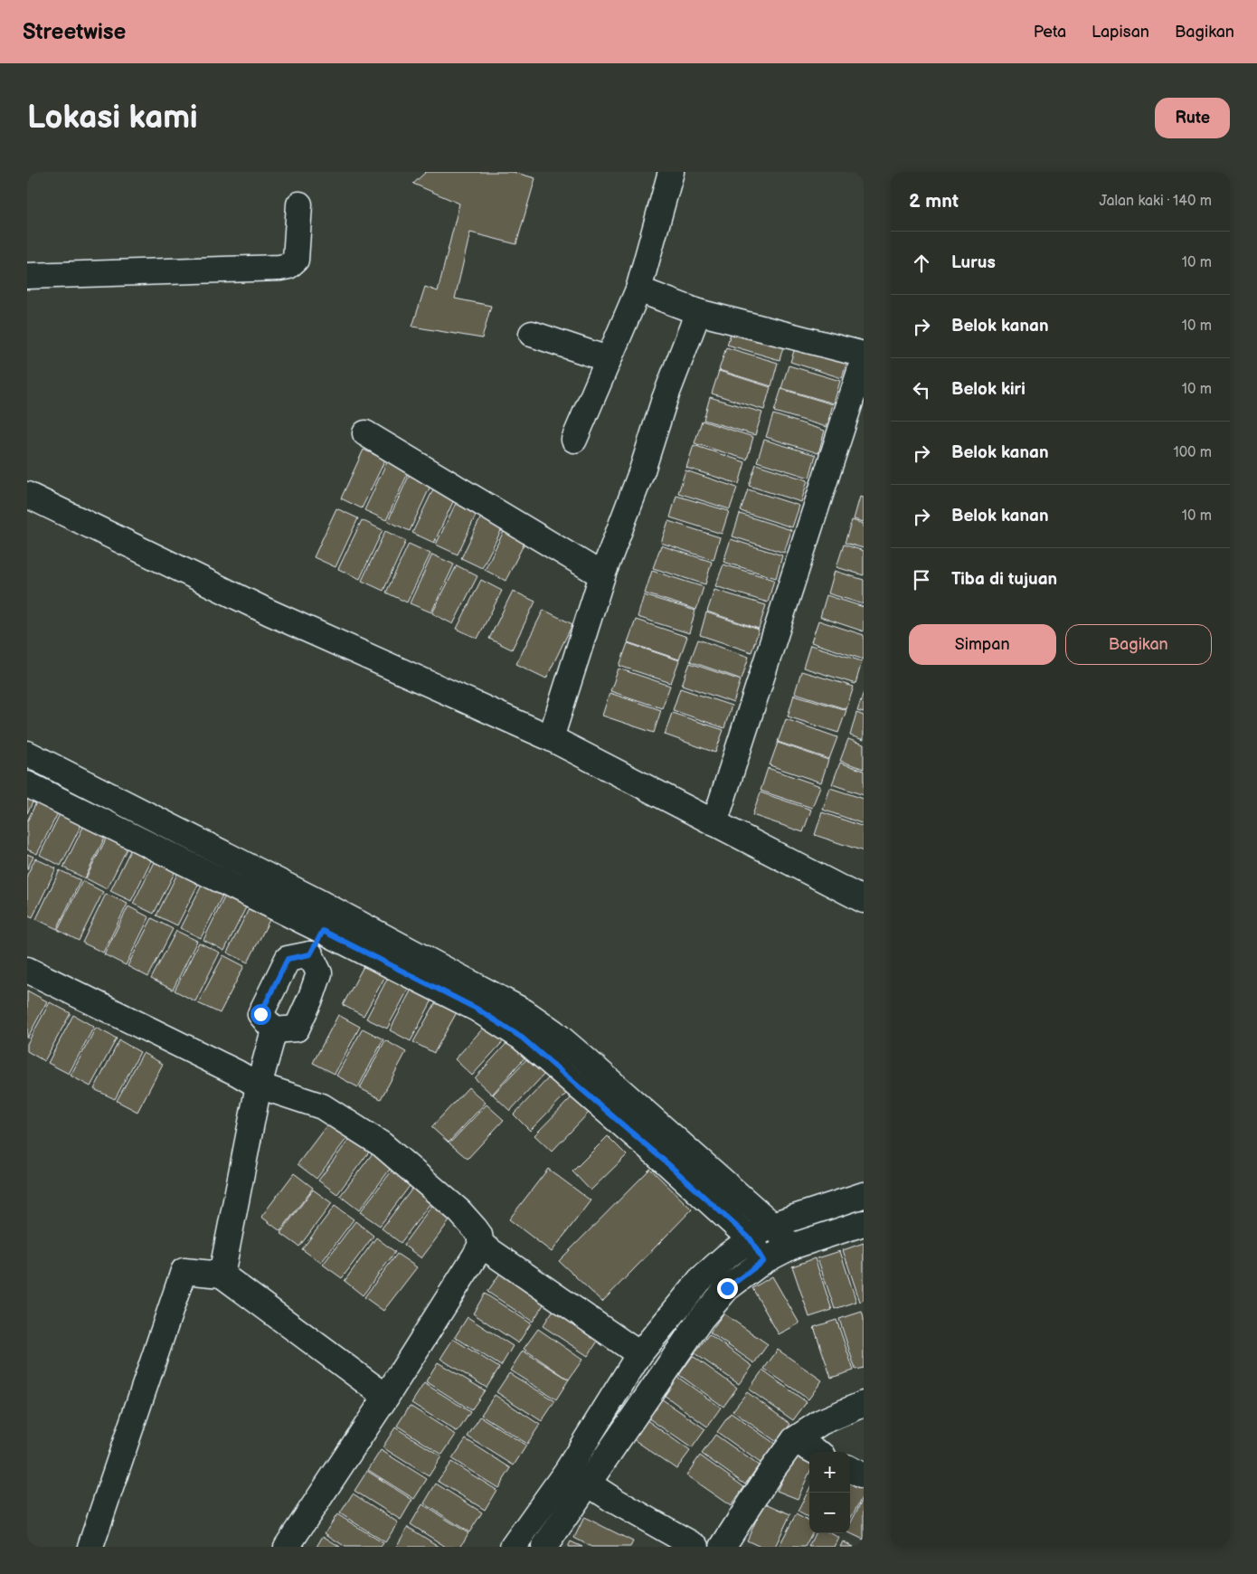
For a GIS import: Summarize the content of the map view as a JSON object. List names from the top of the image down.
{
  "page": {
    "header": "Streetwise",
    "nav": ["Peta", "Lapisan", "Bagikan"],
    "buttons": [
      "Rute",
      ["Simpan", "Bagikan"]
    ],
    "title": "Lokasi kami",
    "heading": ["2 mnt", "Jalan kaki · 140 m"],
    "list": [
      ["Lurus", "10 m"],
      ["Belok kanan", "10 m"],
      ["Belok kiri", "10 m"],
      ["Belok kanan", "100 m"],
      ["Belok kanan", "10 m"],
      "Tiba di tujuan"
    ],
    "map_buttons": ["+", "−"]
  }
}
